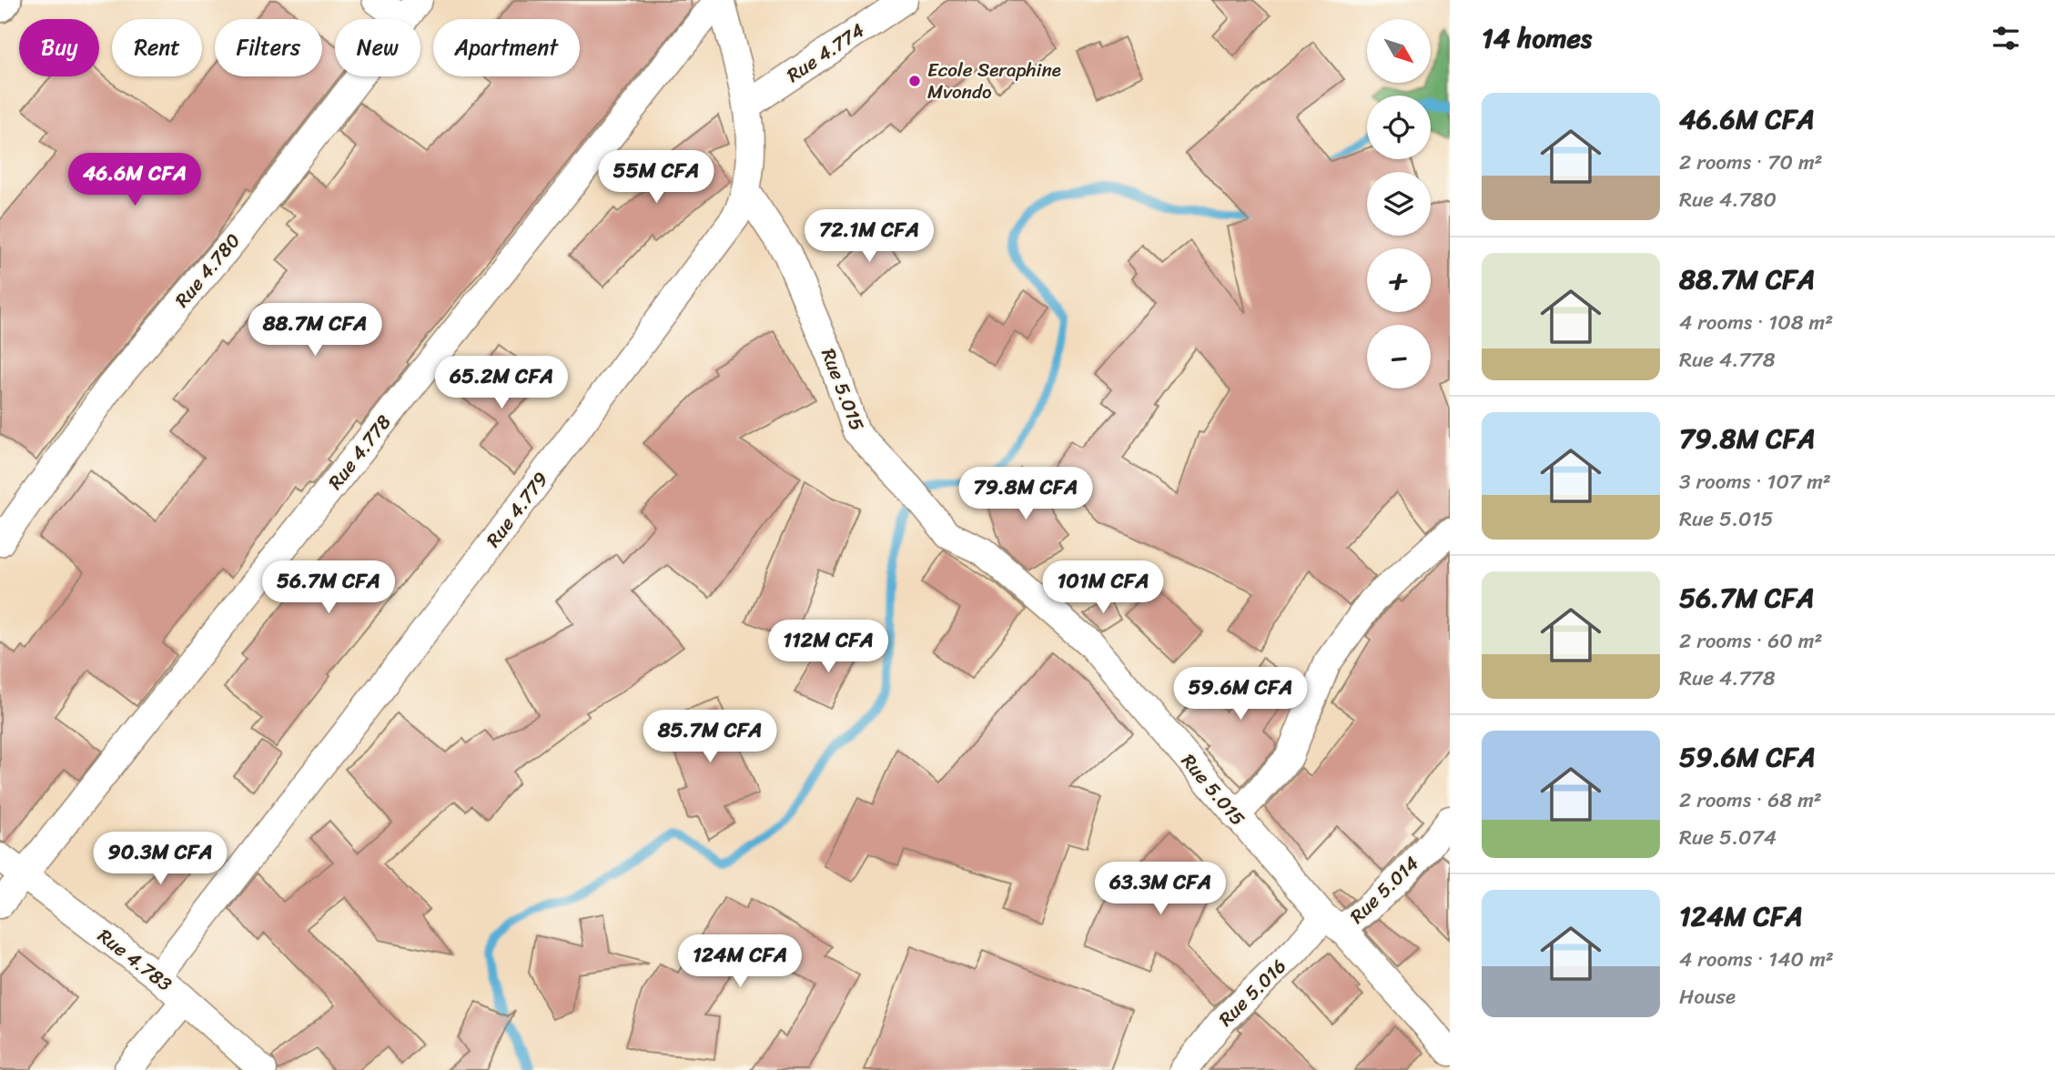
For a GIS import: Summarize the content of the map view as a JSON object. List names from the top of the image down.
{
  "streets": {
    "street": [
      "Rue 4.774",
      "Rue 4.780",
      "Rue 5.015",
      "Rue 4.778",
      "Rue 4.779",
      "Rue 5.014",
      "Rue 4.783",
      "Rue 5.016"
    ]
  },
  "crossings": [
    ["Rue 4.774", "Rue 4.779"],
    ["Rue 5.015", "Rue 4.779"],
    ["Rue 5.015", "Rue 5.014"],
    ["Rue 5.015", "Rue 5.016"],
    ["Rue 4.778", "Rue 4.779"],
    ["Rue 4.778", "Rue 4.783"],
    ["Rue 4.779", "Rue 4.783"],
    ["Rue 5.014", "Rue 5.016"]
  ],
  "places": ["Ecole Seraphine Mvondo"],
  "north": "bottom right",
  "page": {
    "heading": "14 homes",
    "map_buttons": ["+", "−"],
    "chip": [
      "Buy",
      "Rent",
      "Filters",
      "New",
      "Apartment"
    ],
    "list": [
      {
        "name": "46.6M CFA",
        "note": "2 rooms · 70 m² · Rue 4.780"
      },
      {
        "name": "88.7M CFA",
        "note": "4 rooms · 108 m² · Rue 4.778"
      },
      {
        "name": "79.8M CFA",
        "note": "3 rooms · 107 m² · Rue 5.015"
      },
      {
        "name": "56.7M CFA",
        "note": "2 rooms · 60 m² · Rue 4.778"
      },
      {
        "name": "59.6M CFA",
        "note": "2 rooms · 68 m² · Rue 5.074"
      },
      {
        "name": "124M CFA",
        "note": "4 rooms · 140 m² · House"
      }
    ],
    "price": [
      "55M CFA",
      "46.6M CFA",
      "72.1M CFA",
      "88.7M CFA",
      "65.2M CFA",
      "79.8M CFA",
      "56.7M CFA",
      "101M CFA",
      "112M CFA",
      "59.6M CFA",
      "85.7M CFA",
      "90.3M CFA",
      "63.3M CFA",
      "124M CFA"
    ]
  }
}
